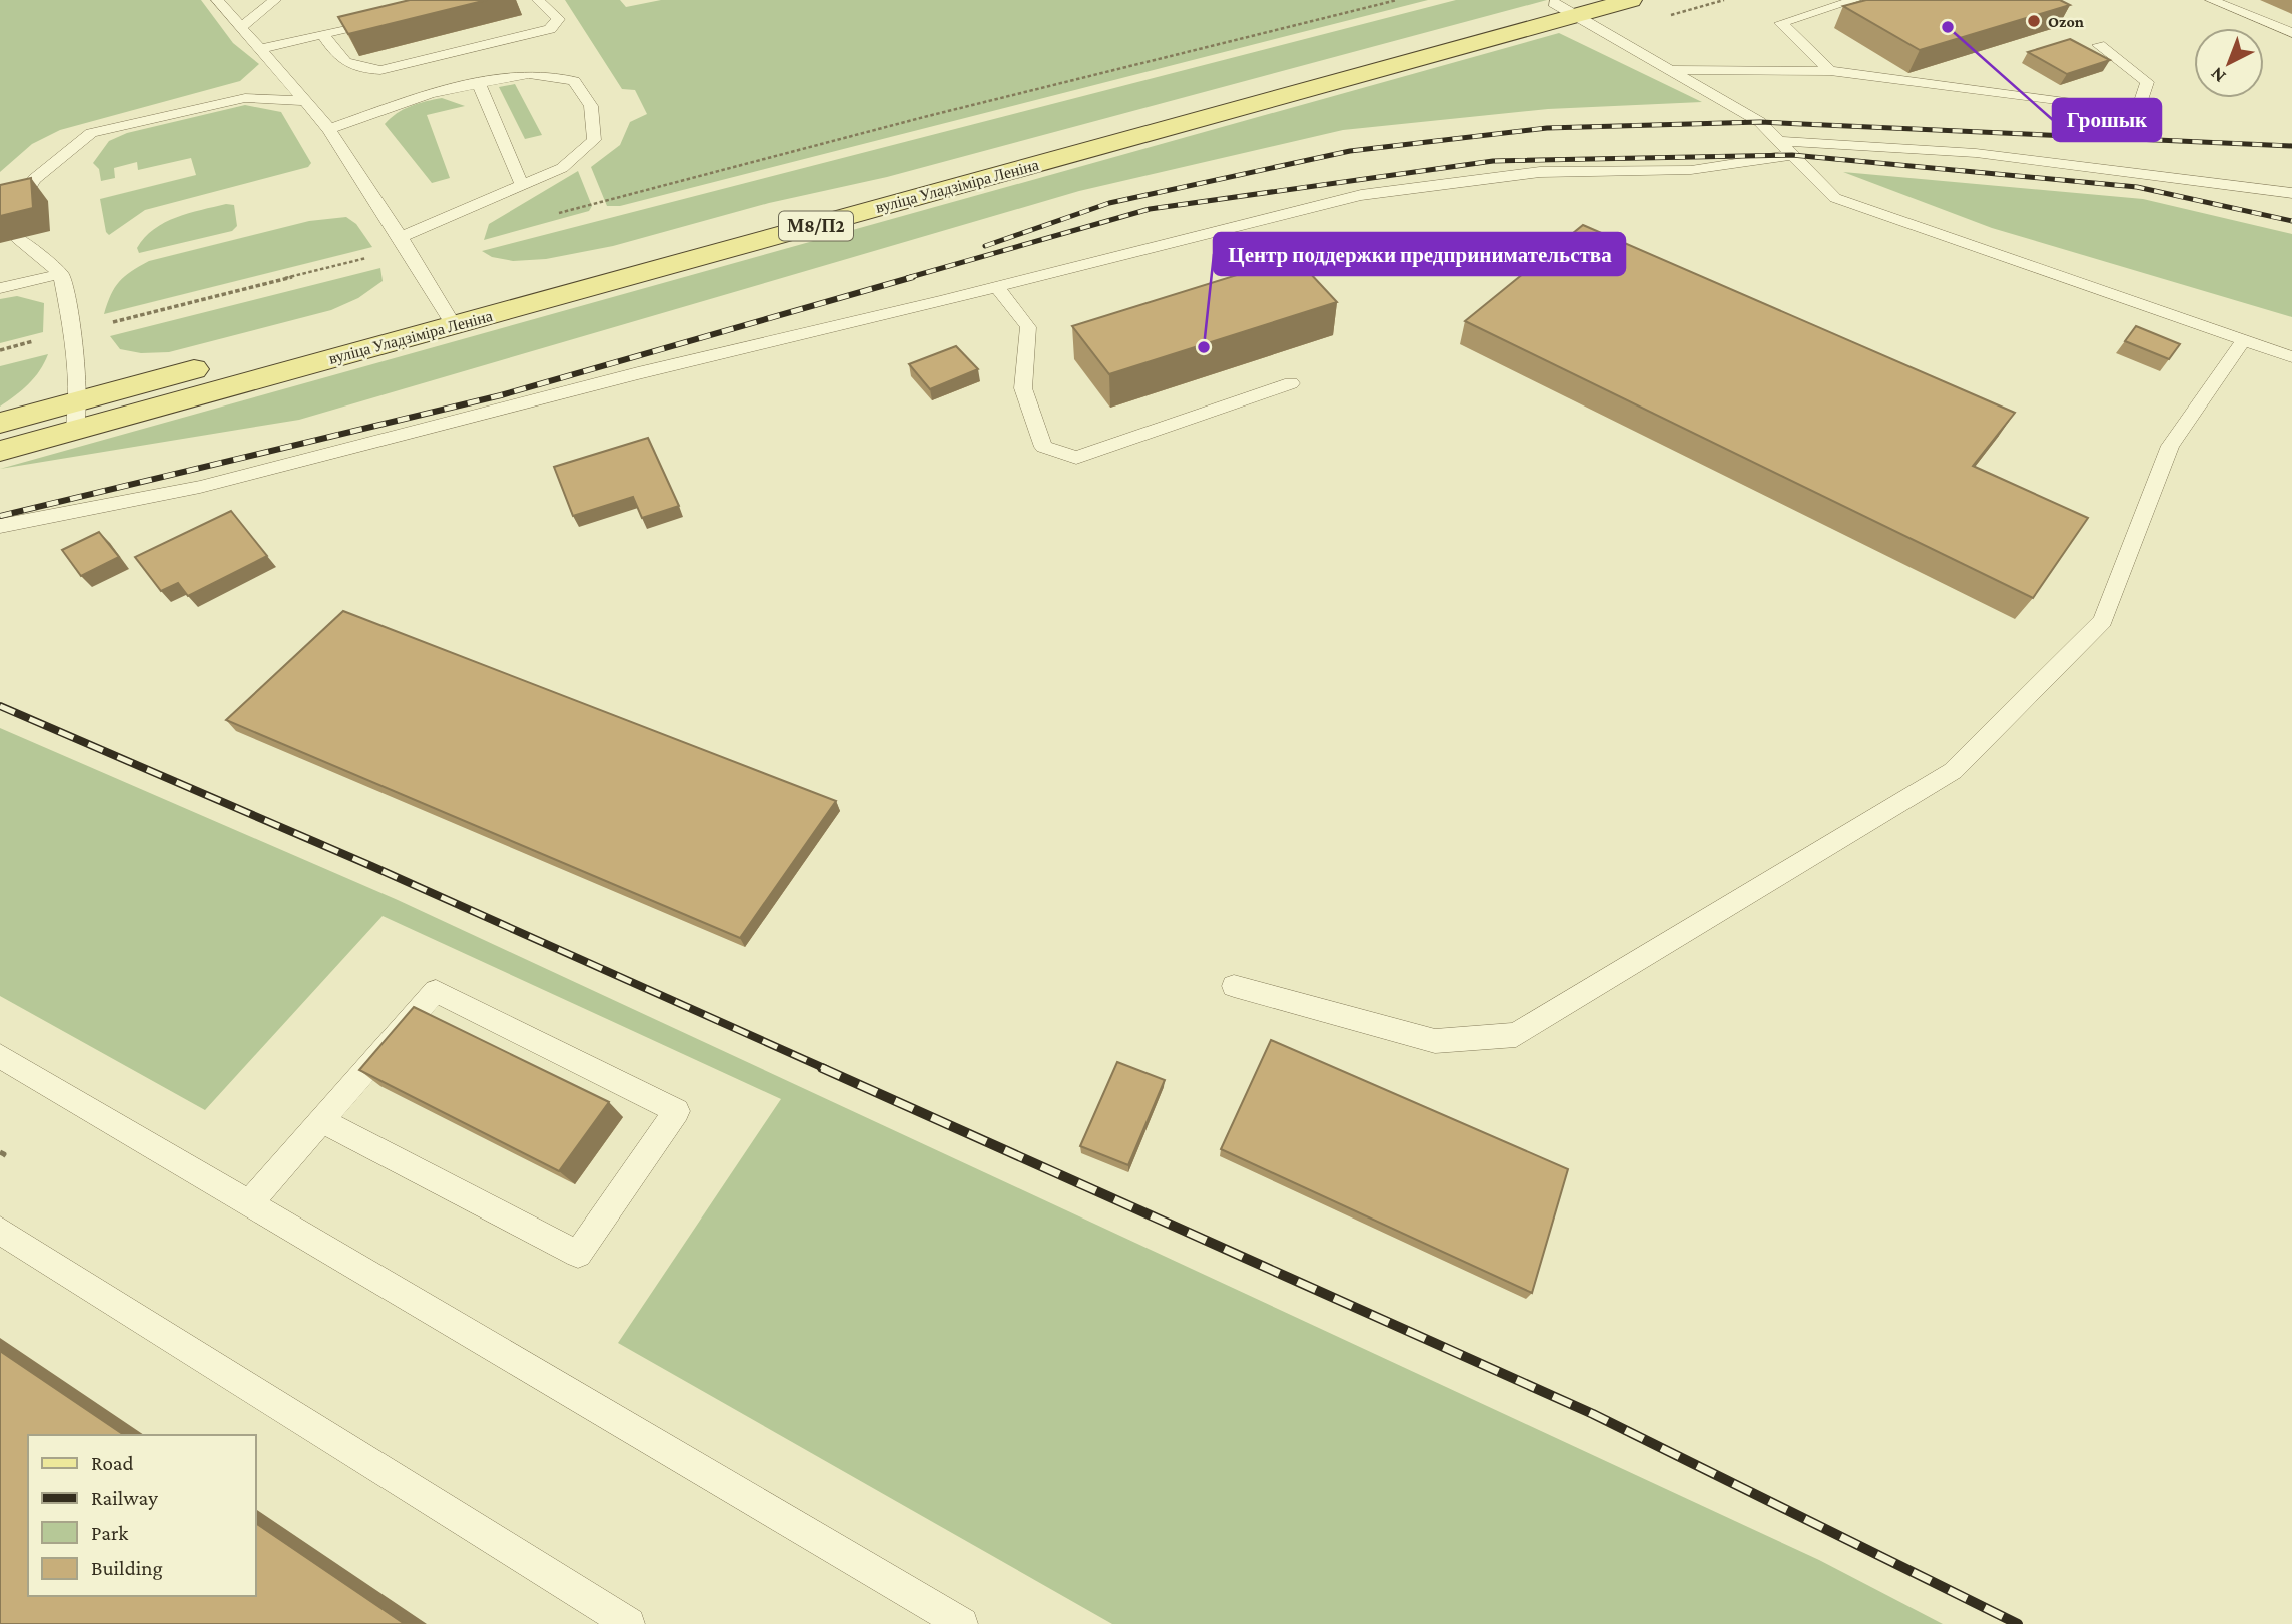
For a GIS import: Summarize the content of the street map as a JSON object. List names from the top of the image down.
{
  "streets": {
    "main road": ["вуліца Уладзіміра Леніна", "М8/П2"]
  },
  "places": ["Ozon", "Грошык", "Центр поддержки предпринимательства"],
  "legend": [
    "Road",
    "Railway",
    "Park",
    "Building"
  ],
  "north": "bottom left"
}
